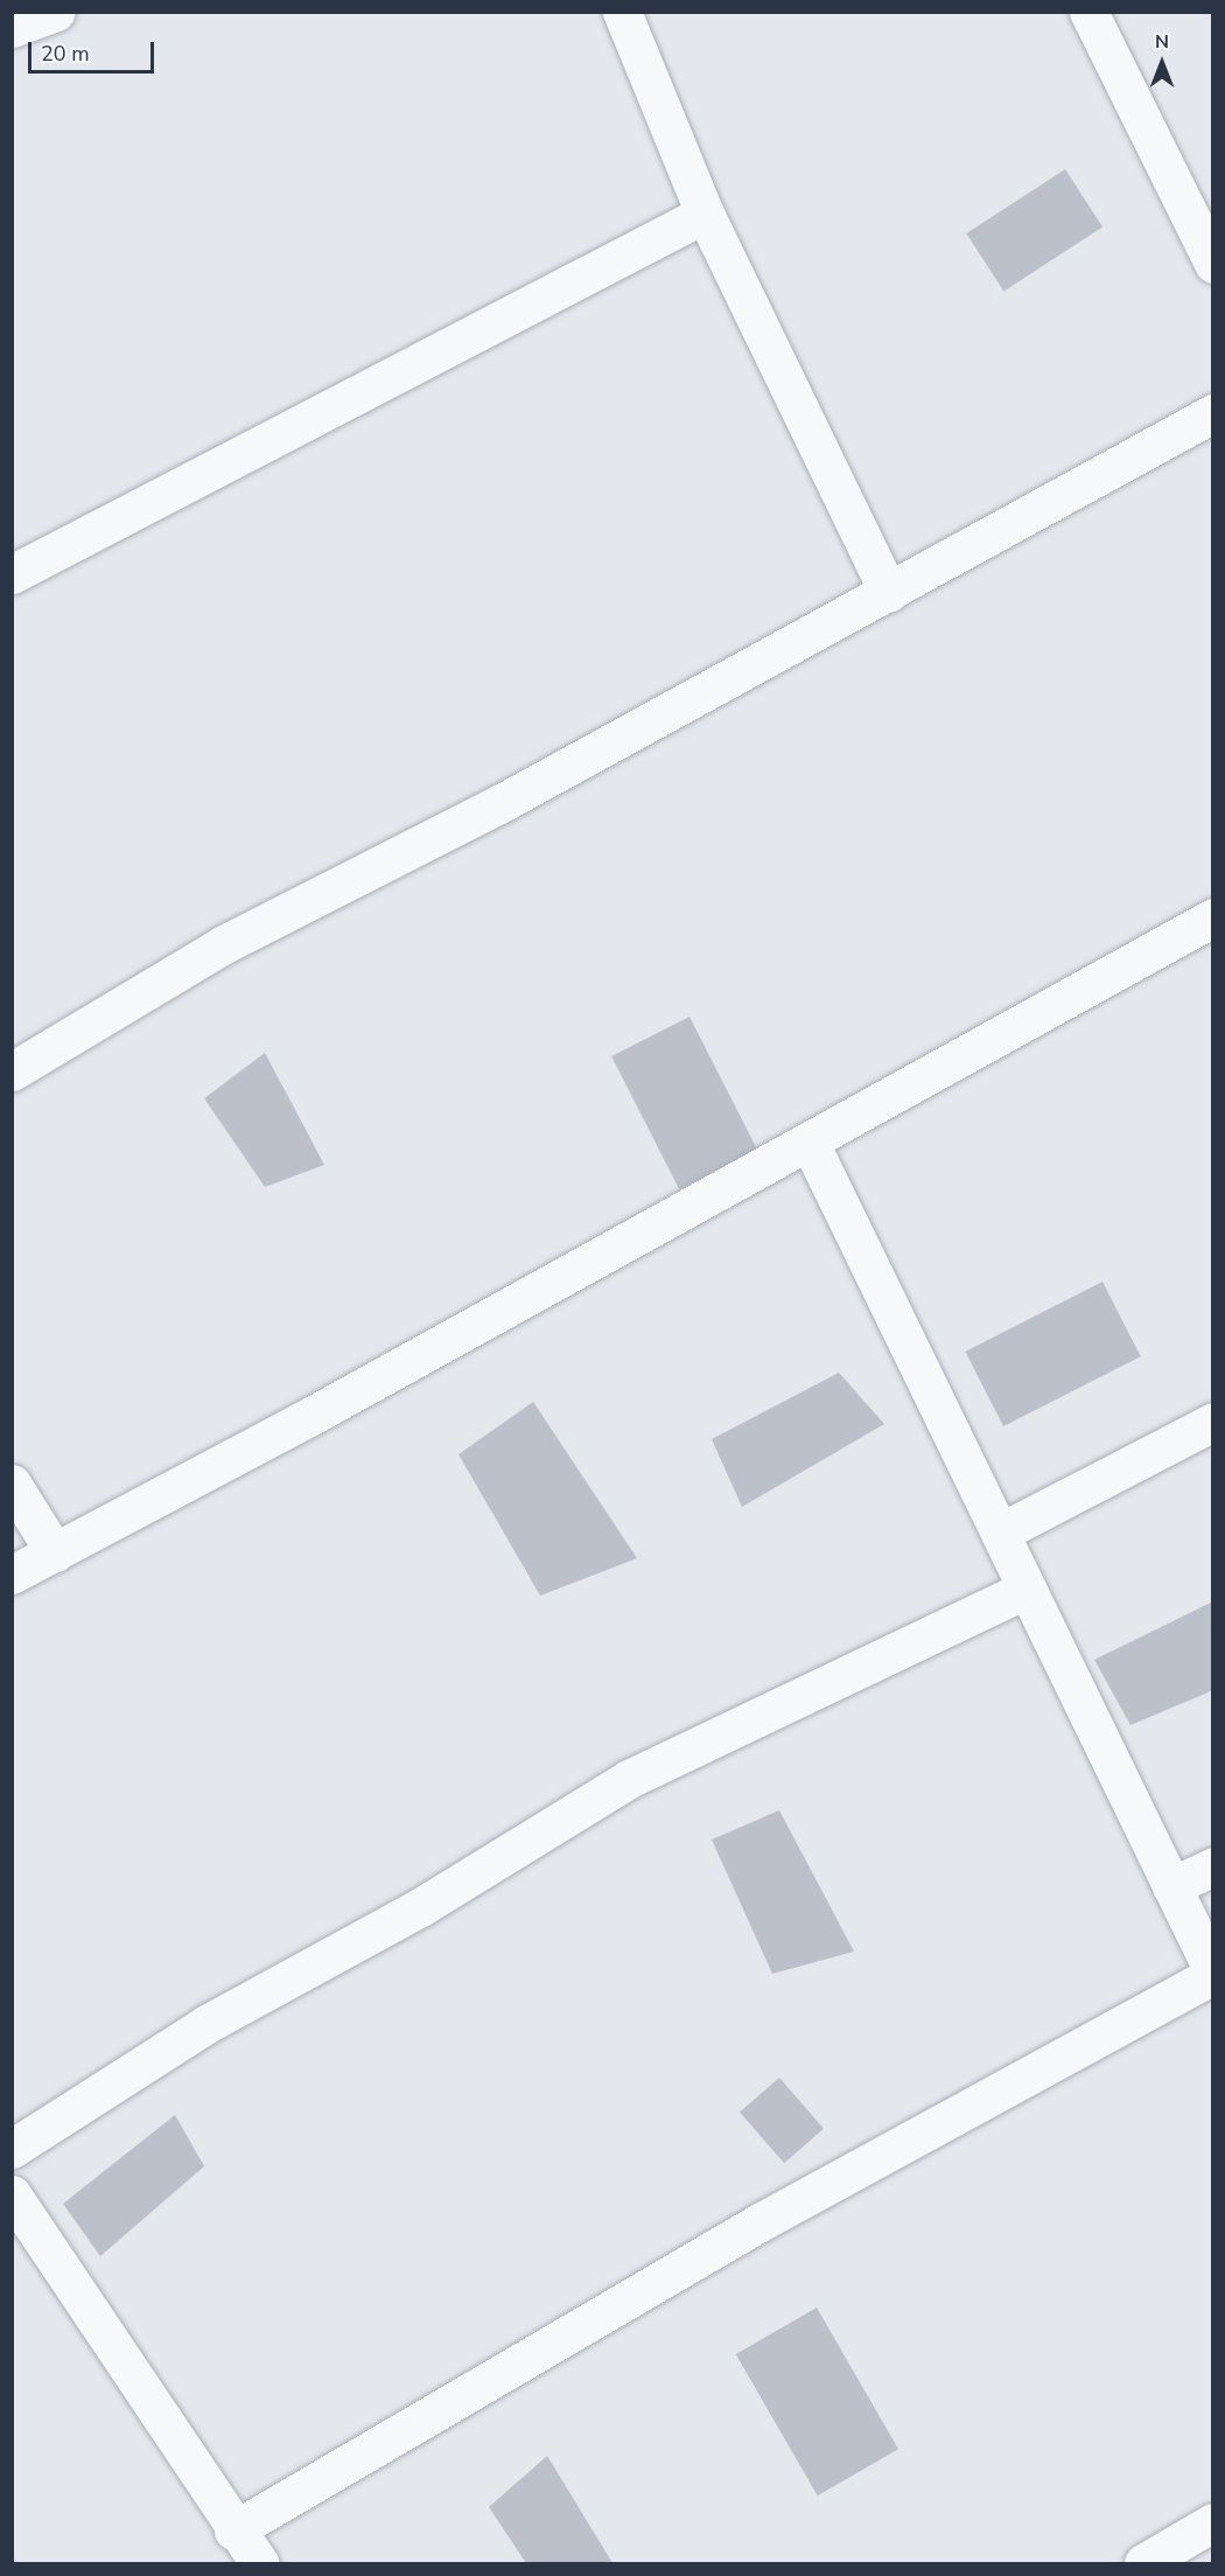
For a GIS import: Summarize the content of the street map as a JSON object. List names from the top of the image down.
{
  "scale_bar": "20 m",
  "north": "top"
}
